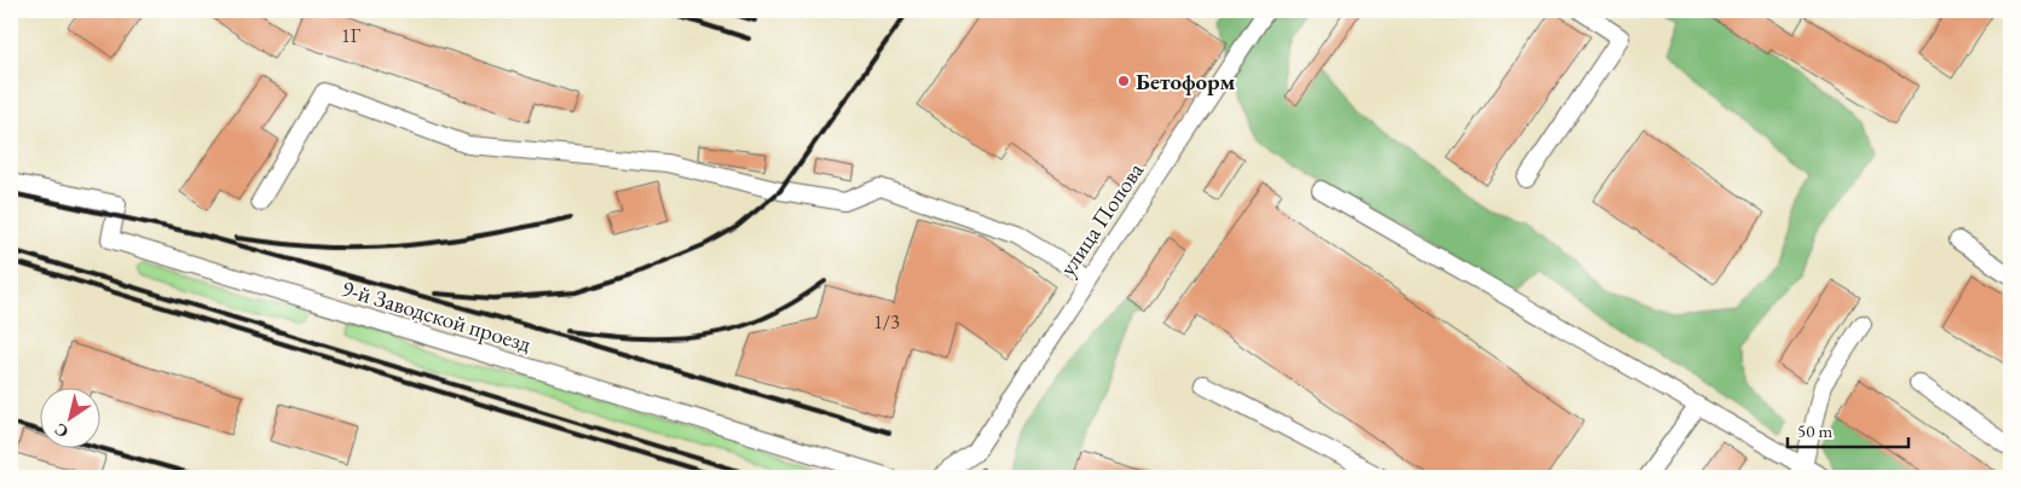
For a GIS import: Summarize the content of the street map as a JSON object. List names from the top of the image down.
{
  "streets": {
    "street": ["улица Попова", "9-й Заводской проезд"]
  },
  "places": ["Бетоформ"],
  "house_numbers": ["1Г", "1/3"],
  "scale_bar": "50 m",
  "north": "bottom left"
}
